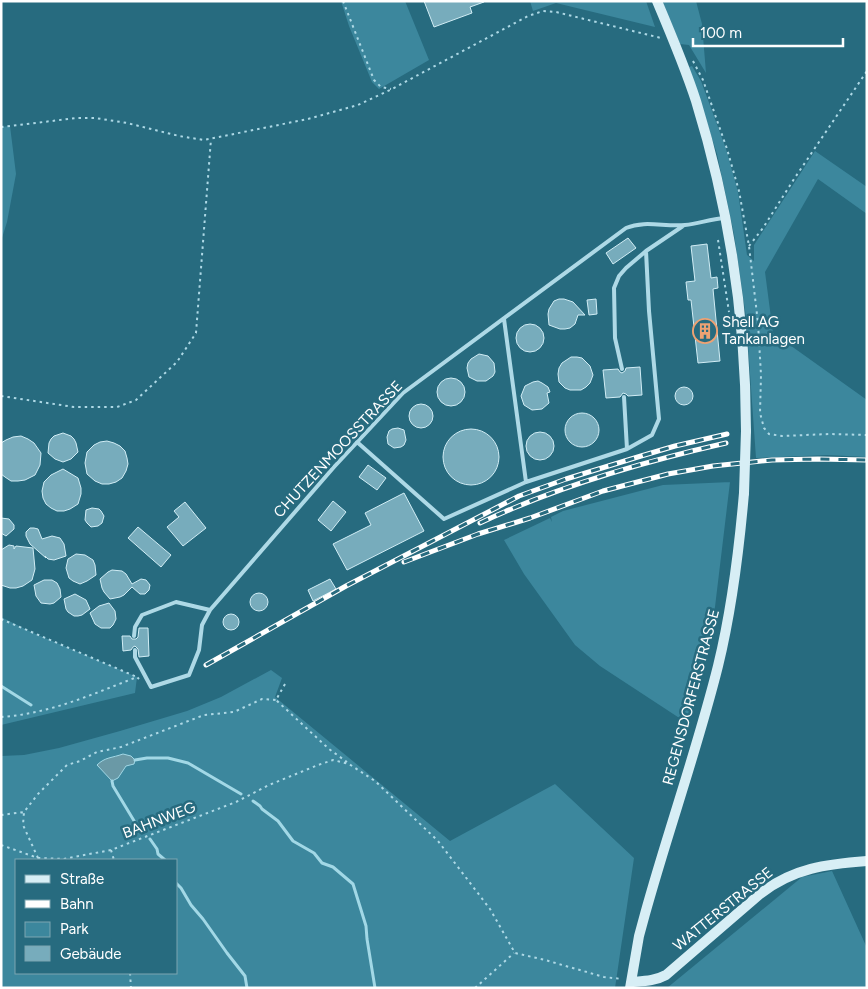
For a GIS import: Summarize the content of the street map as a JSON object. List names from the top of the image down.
{
  "streets": {
    "street": ["REGENSDORFERSTRASSE", "WATTERSTRASSE"],
    "lane": ["CHUTZENMOOSSTRASSE"],
    "path": ["BAHNWEG"]
  },
  "crossings": [
    ["CHUTZENMOOSSTRASSE", "REGENSDORFERSTRASSE"],
    ["REGENSDORFERSTRASSE", "WATTERSTRASSE"]
  ],
  "places": {
    "building": ["Shell AG Tankanlagen"]
  },
  "legend": [
    "Straße",
    "Bahn",
    "Park",
    "Gebäude"
  ],
  "scale_bar": "100 m"
}
